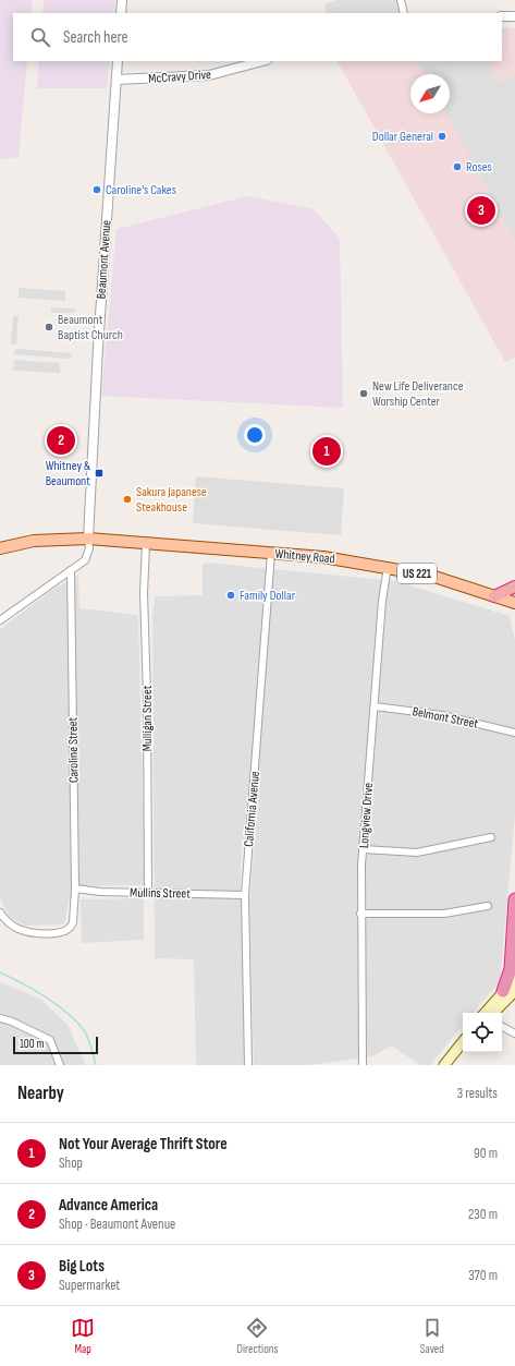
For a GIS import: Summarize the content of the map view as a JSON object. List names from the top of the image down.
{
  "streets": {
    "main road": ["Whitney Road", "US 221"],
    "street": [
      "McCravy Drive",
      "Beaumont Avenue",
      "Belmont Street",
      "Mulligan Street",
      "Caroline Street",
      "California Avenue",
      "Longview Drive",
      "Mullins Street"
    ]
  },
  "crossings": [
    ["McCravy Drive", "Beaumont Avenue"],
    ["Beaumont Avenue", "Whitney Road"],
    ["Beaumont Avenue", "US 221"],
    ["Whitney Road", "US 221"],
    ["Whitney Road", "Mulligan Street"],
    ["Whitney Road", "California Avenue"],
    ["Whitney Road", "Longview Drive"],
    ["Belmont Street", "Longview Drive"],
    ["Mulligan Street", "Mullins Street"],
    ["Caroline Street", "Mullins Street"],
    ["California Avenue", "Mullins Street"]
  ],
  "places": {
    "other": [
      "Dollar General",
      "Roses",
      "Caroline's Cakes",
      "Beaumont Baptist Church",
      "New Life Deliverance Worship Center",
      "Sakura Japanese Steakhouse",
      "Family Dollar"
    ],
    "transit": ["Whitney & Beaumont"]
  },
  "scale_bar": "100 m",
  "north": "bottom left",
  "page": {
    "search": "Search here",
    "pins": ["3", "2", "1"],
    "scale": "100 m",
    "heading": ["Nearby", "3 results"],
    "list": [
      {
        "mark": "1",
        "name": "Not Your Average Thrift Store",
        "note": "Shop",
        "value": "90 m"
      },
      {
        "mark": "2",
        "name": "Advance America",
        "note": "Shop · Beaumont Avenue",
        "value": "230 m"
      },
      {
        "mark": "3",
        "name": "Big Lots",
        "note": "Supermarket",
        "value": "370 m"
      }
    ],
    "nav": ["Map", "Directions", "Saved"]
  }
}
